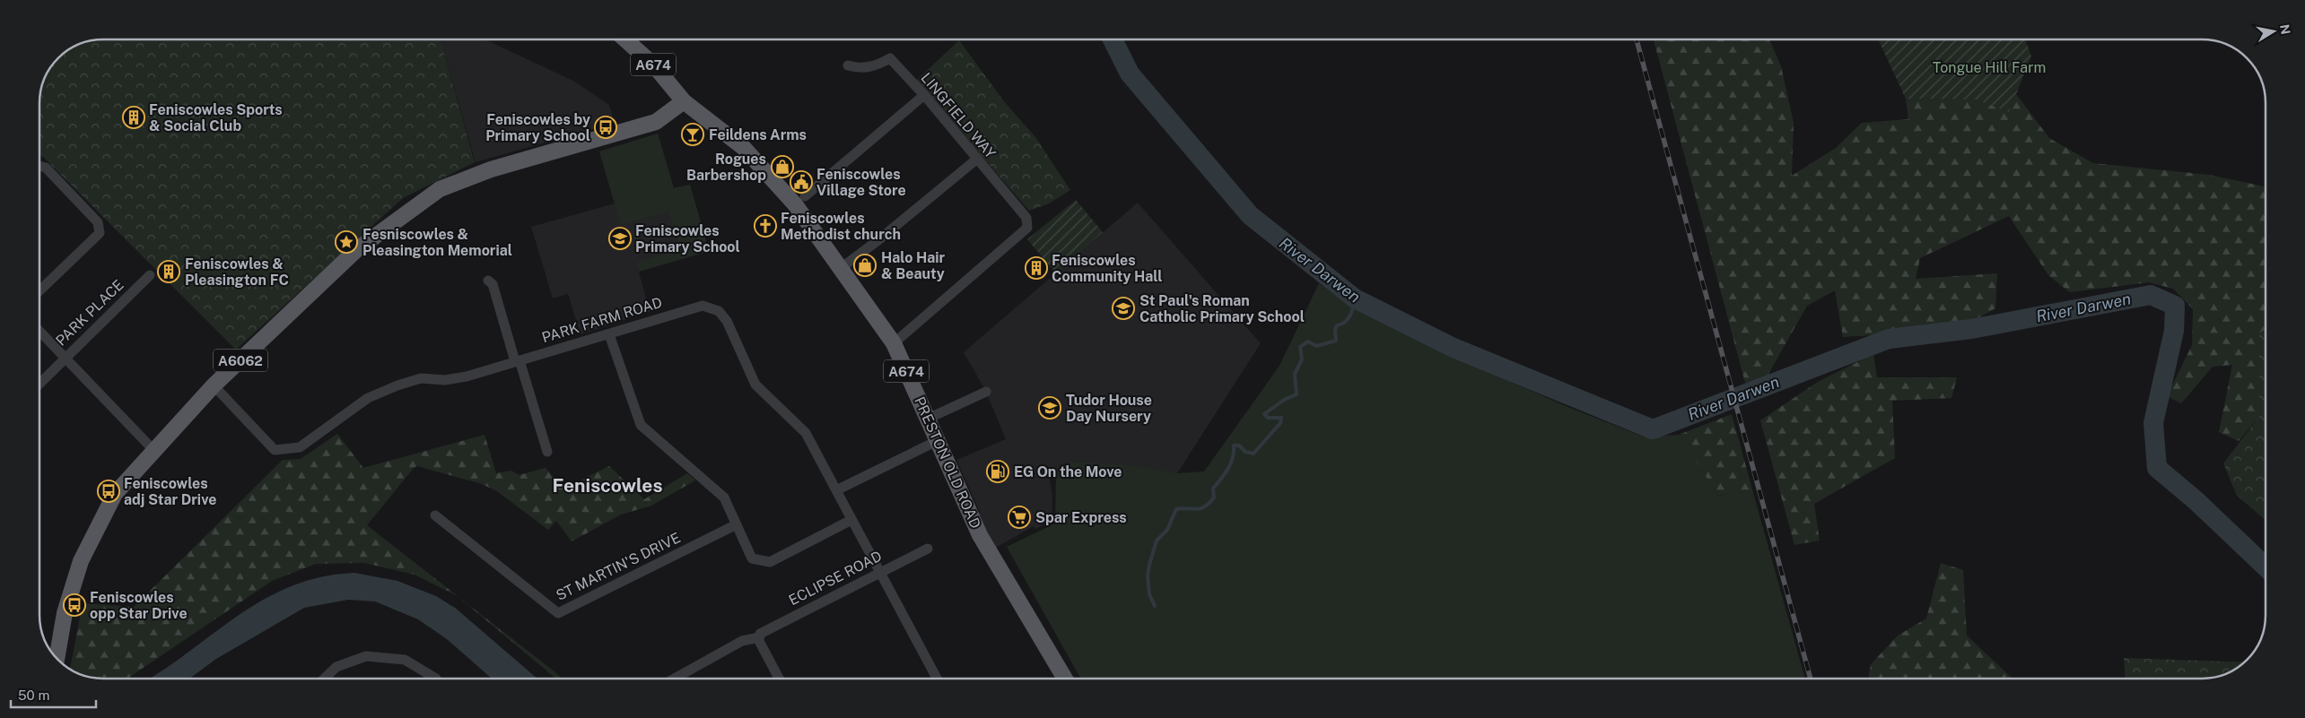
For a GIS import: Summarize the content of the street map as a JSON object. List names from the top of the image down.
{
  "streets": {
    "main road": ["A674", "A6062", "PRESTON OLD ROAD"],
    "street": [
      "LINGFIELD WAY",
      "PARK PLACE",
      "PARK FARM ROAD",
      "ST MARTIN'S DRIVE",
      "ECLIPSE ROAD"
    ]
  },
  "crossings": [
    ["LINGFIELD WAY", "PRESTON OLD ROAD"],
    ["PARK FARM ROAD", "A6062"],
    ["PARK FARM ROAD", "ECLIPSE ROAD"],
    ["A6062", "PRESTON OLD ROAD"]
  ],
  "districts": ["Feniscowles"],
  "water": ["River Darwen"],
  "parks": ["Tongue Hill Farm"],
  "places": {
    "building": ["Feniscowles Sports & Social Club", "Feniscowles Community Hall", "Feniscowles & Pleasington FC"],
    "bus stop": ["Feniscowles by Primary School", "Feniscowles adj Star Drive", "Feniscowles opp Star Drive"],
    "bar": ["Feildens Arms"],
    "shop": ["Rogues Barbershop", "Halo Hair & Beauty"],
    "public building": ["Feniscowles Village Store"],
    "church": ["Feniscowles Methodist church"],
    "school or university": ["Feniscowles Primary School", "St Paul's Roman Catholic Primary School", "Tudor House Day Nursery"],
    "place": ["Fesniscowles & Pleasington Memorial"],
    "fuel station": ["EG On the Move"],
    "supermarket": ["Spar Express"]
  },
  "scale_bar": "50 m",
  "north": "right"
}
